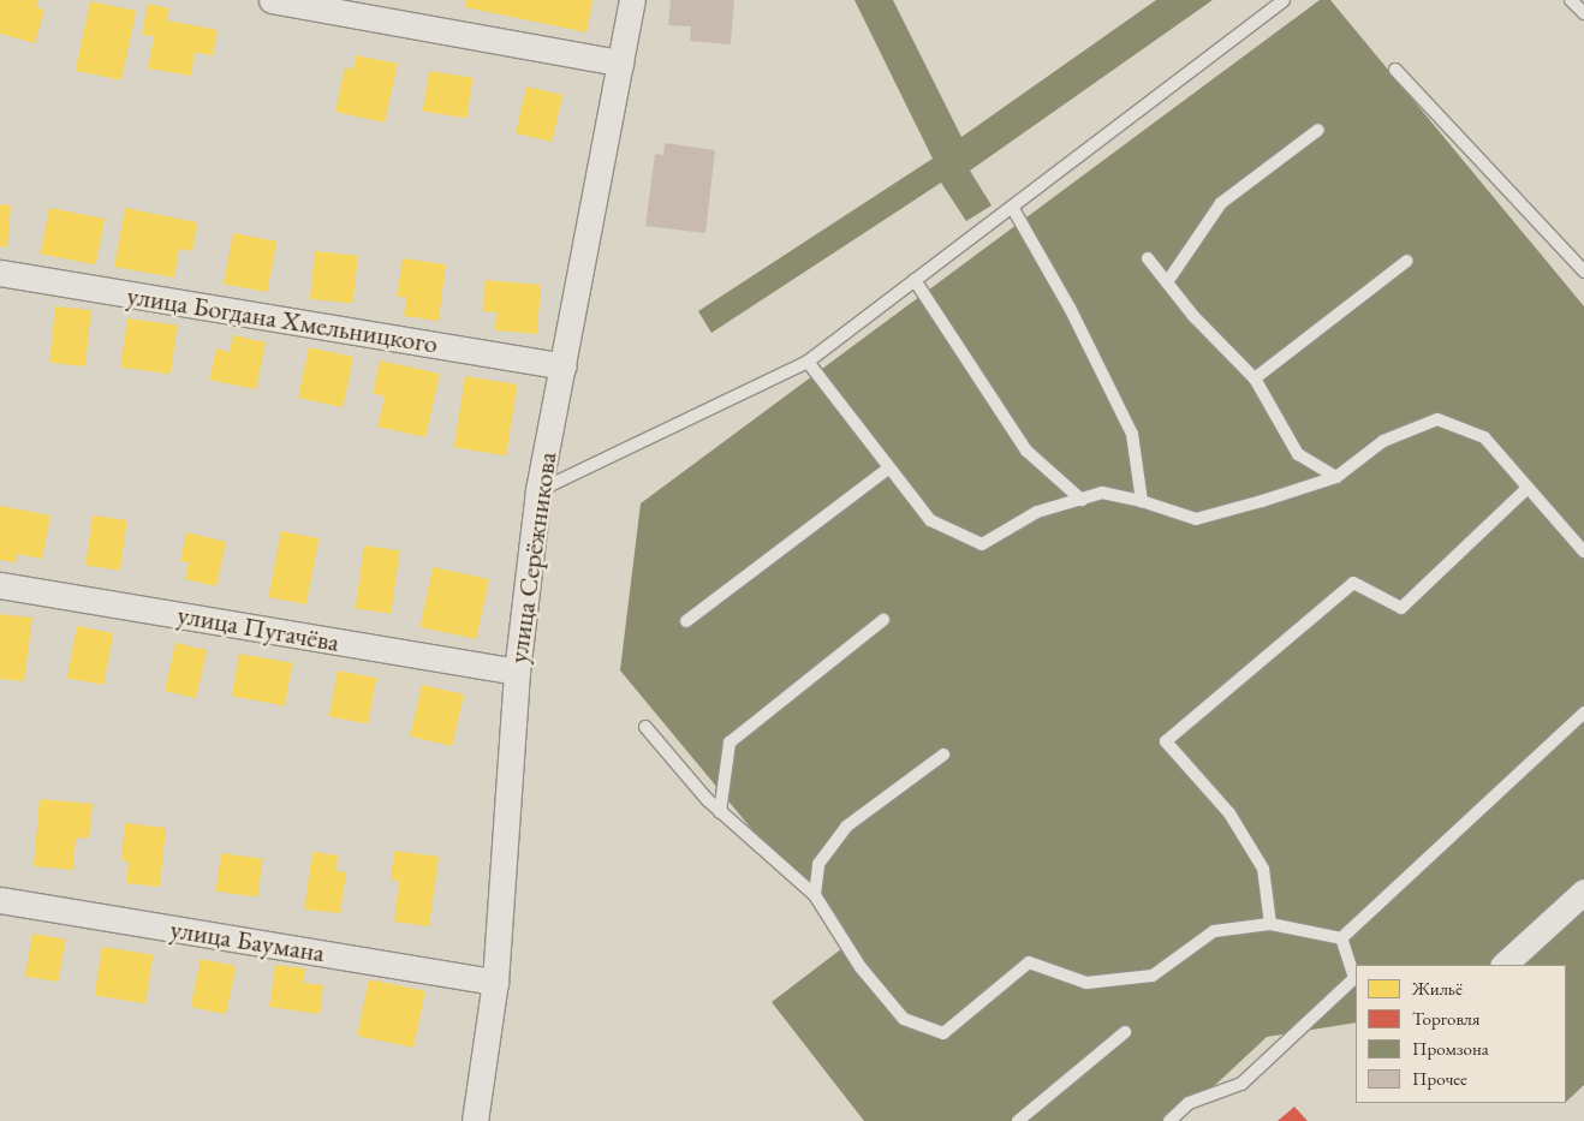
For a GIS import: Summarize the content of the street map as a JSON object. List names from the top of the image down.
{
  "streets": {
    "street": [
      "улица Богдана Хмельницкого",
      "улица Серёжникова",
      "улица Пугачёва",
      "улица Баумана"
    ]
  },
  "crossings": [
    ["улица Богдана Хмельницкого", "улица Серёжникова"],
    ["улица Серёжникова", "улица Пугачёва"],
    ["улица Серёжникова", "улица Баумана"]
  ],
  "legend": [
    "Жильё",
    "Торговля",
    "Промзона",
    "Прочее"
  ]
}
